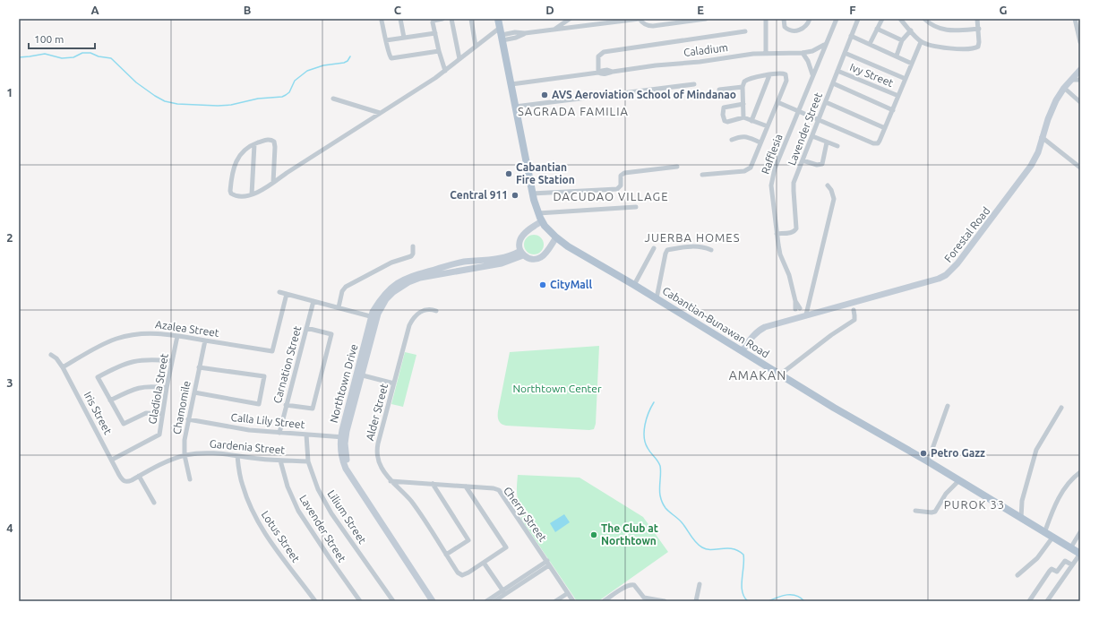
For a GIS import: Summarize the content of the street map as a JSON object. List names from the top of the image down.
{
  "streets": {
    "main road": ["Cabantian-Bunawan Road"],
    "street": [
      "Caladium",
      "Ivy Street",
      "Lavender Street",
      "Rafflesia",
      "Forestal Road",
      "Azalea Street",
      "Carnation Street",
      "Northtown Drive",
      "Gladiola Street",
      "Chamomile",
      "Alder Street",
      "Iris Street",
      "Calla Lily Street",
      "Gardenia Street",
      "Cherry Street",
      "Lilium Street",
      "Lotus Street"
    ]
  },
  "crossings": [
    ["Caladium", "Rafflesia"],
    ["Caladium", "Cabantian-Bunawan Road"],
    ["Ivy Street", "Lavender Street"],
    ["Lavender Street", "Rafflesia"],
    ["Lavender Street", "Gardenia Street"],
    ["Rafflesia", "Forestal Road"],
    ["Forestal Road", "Cabantian-Bunawan Road"],
    ["Cabantian-Bunawan Road", "Northtown Drive"],
    ["Azalea Street", "Gladiola Street"],
    ["Azalea Street", "Chamomile"],
    ["Azalea Street", "Iris Street"],
    ["Carnation Street", "Calla Lily Street"],
    ["Northtown Drive", "Calla Lily Street"],
    ["Gladiola Street", "Iris Street"],
    ["Chamomile", "Calla Lily Street"],
    ["Chamomile", "Gardenia Street"],
    ["Alder Street", "Cherry Street"],
    ["Iris Street", "Gardenia Street"],
    ["Calla Lily Street", "Lilium Street"],
    ["Gardenia Street", "Lilium Street"],
    ["Gardenia Street", "Lotus Street"]
  ],
  "districts": [
    "SAGRADA FAMILIA",
    "DACUDAO VILLAGE",
    "JUERBA HOMES",
    "AMAKAN",
    "PUROK 33"
  ],
  "parks": ["Northtown Center"],
  "places": [
    "AVS Aeroviation School of Mindanao",
    "Cabantian Fire Station",
    "Central 911",
    "CityMall",
    "Petro Gazz",
    "The Club at Northtown"
  ],
  "scale_bar": "100 m",
  "grid": {
    "columns": [
      "A",
      "B",
      "C",
      "D",
      "E",
      "F",
      "G"
    ],
    "rows": [
      "1",
      "2",
      "3",
      "4"
    ]
  }
}
